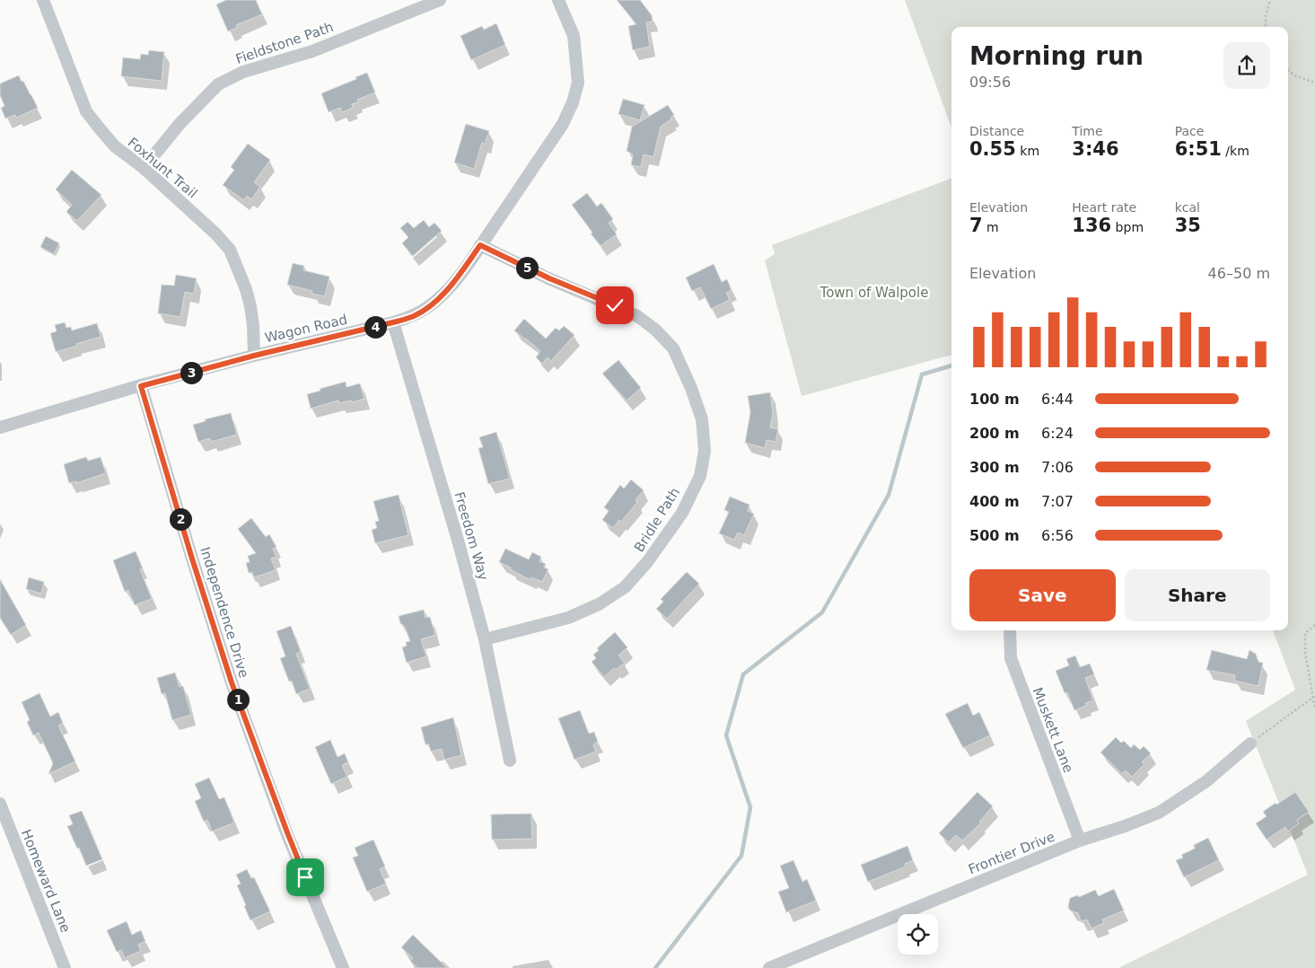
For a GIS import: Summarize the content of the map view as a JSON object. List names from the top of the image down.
{
  "streets": {
    "street": [
      "Fieldstone Path",
      "Foxhunt Trail",
      "Wagon Road",
      "Bridle Path",
      "Freedom Way",
      "Independence Drive",
      "Muskett Lane",
      "Frontier Drive",
      "Homeward Lane"
    ]
  },
  "crossings": [
    ["Fieldstone Path", "Foxhunt Trail"],
    ["Foxhunt Trail", "Wagon Road"],
    ["Wagon Road", "Bridle Path"],
    ["Wagon Road", "Freedom Way"],
    ["Wagon Road", "Independence Drive"],
    ["Bridle Path", "Freedom Way"],
    ["Muskett Lane", "Frontier Drive"]
  ],
  "parks": ["Town of Walpole"],
  "page": {
    "heading": ["Morning run", "09:56"],
    "stats": [
      ["Distance", "0.55 km"],
      ["Time", "3:46"],
      ["Pace", "6:51 /km"],
      ["Elevation", "7 m"],
      ["Heart rate", "136 bpm"],
      ["kcal", "35"]
    ],
    "chart": ["Elevation", "46–50 m"],
    "pins": [
      "5",
      "4",
      "3",
      "2",
      "1"
    ],
    "list": [
      {
        "name": "100 m",
        "note": "6:44"
      },
      {
        "name": "200 m",
        "note": "6:24"
      },
      {
        "name": "300 m",
        "note": "7:06"
      },
      {
        "name": "400 m",
        "note": "7:07"
      },
      {
        "name": "500 m",
        "note": "6:56"
      }
    ],
    "buttons": ["Save", "Share"]
  }
}
